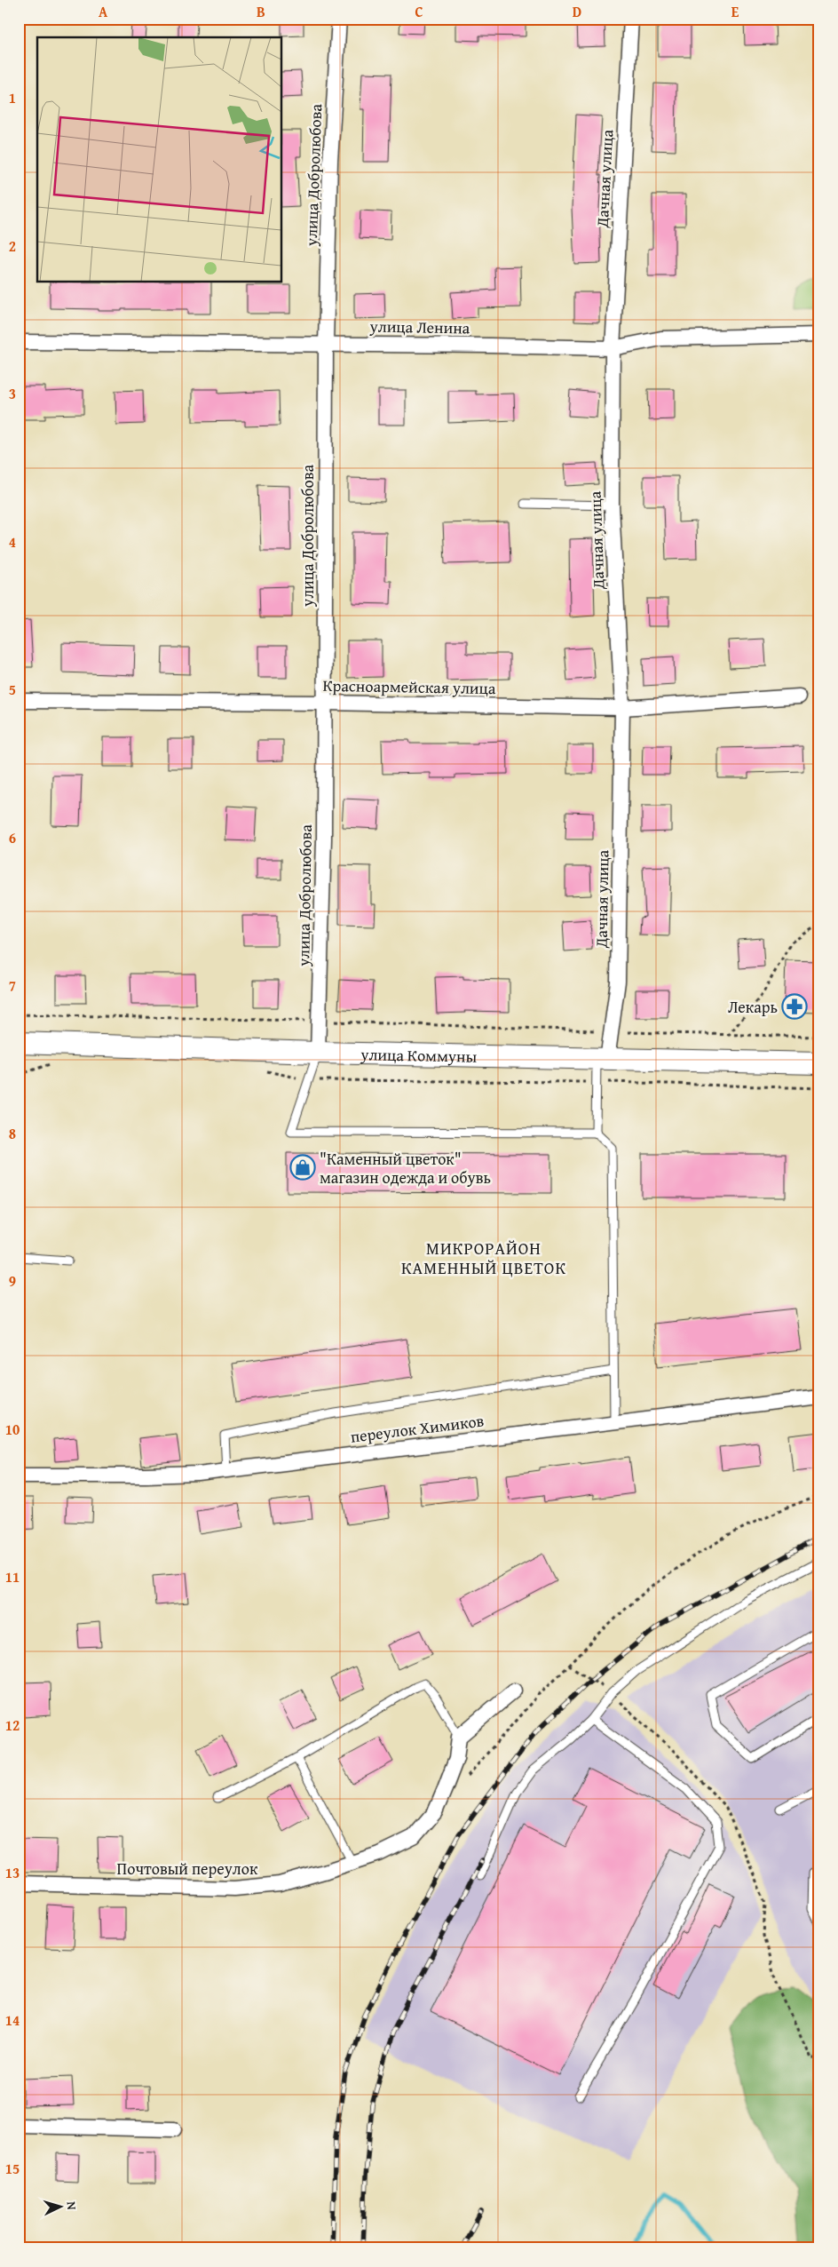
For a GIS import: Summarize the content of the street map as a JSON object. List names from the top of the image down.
{
  "streets": {
    "street": [
      "улица Добролюбова",
      "Дачная улица",
      "улица Ленина",
      "Красноармейская улица",
      "улица Коммуны",
      "переулок Химиков",
      "Почтовый переулок"
    ]
  },
  "crossings": [
    ["улица Добролюбова", "улица Ленина"],
    ["улица Добролюбова", "Красноармейская улица"],
    ["улица Добролюбова", "улица Коммуны"],
    ["Дачная улица", "улица Ленина"],
    ["Дачная улица", "Красноармейская улица"],
    ["Дачная улица", "улица Коммуны"]
  ],
  "districts": ["МИКРОРАЙОН КАМЕННЫЙ ЦВЕТОК"],
  "places": {
    "pharmacy": ["Лекарь"],
    "shop": ["\"Каменный цветок\" магазин одежда и обувь"]
  },
  "north": "right",
  "grid": {
    "columns": [
      "A",
      "B",
      "C",
      "D",
      "E"
    ],
    "rows": [
      "1",
      "2",
      "3",
      "4",
      "5",
      "6",
      "7",
      "8",
      "9",
      "10",
      "11",
      "12",
      "13",
      "14",
      "15"
    ]
  }
}
